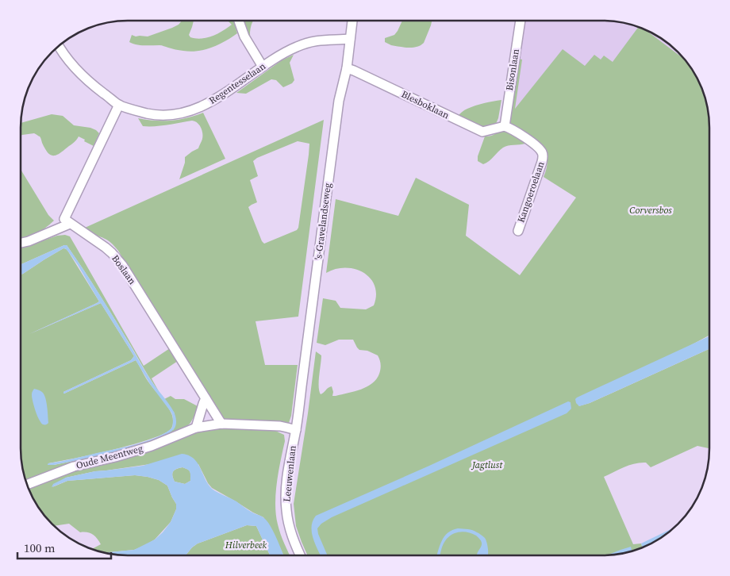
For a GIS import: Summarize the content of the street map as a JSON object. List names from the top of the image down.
{
  "streets": {
    "street": [
      "Bisonlaan",
      "Regentesselaan",
      "Blesboklaan",
      "Kangoeroelaan",
      "'s-Gravelandseweg",
      "Boslaan",
      "Oude Meentweg",
      "Leeuwenlaan"
    ]
  },
  "crossings": [
    ["Bisonlaan", "Blesboklaan"],
    ["Bisonlaan", "Kangoeroelaan"],
    ["Regentesselaan", "'s-Gravelandseweg"],
    ["Blesboklaan", "Kangoeroelaan"],
    ["Blesboklaan", "'s-Gravelandseweg"],
    ["'s-Gravelandseweg", "Oude Meentweg"],
    ["'s-Gravelandseweg", "Leeuwenlaan"],
    ["Boslaan", "Oude Meentweg"],
    ["Oude Meentweg", "Leeuwenlaan"]
  ],
  "parks": ["Corversbos", "Jagtlust", "Hilverbeek"],
  "scale_bar": "100 m"
}
